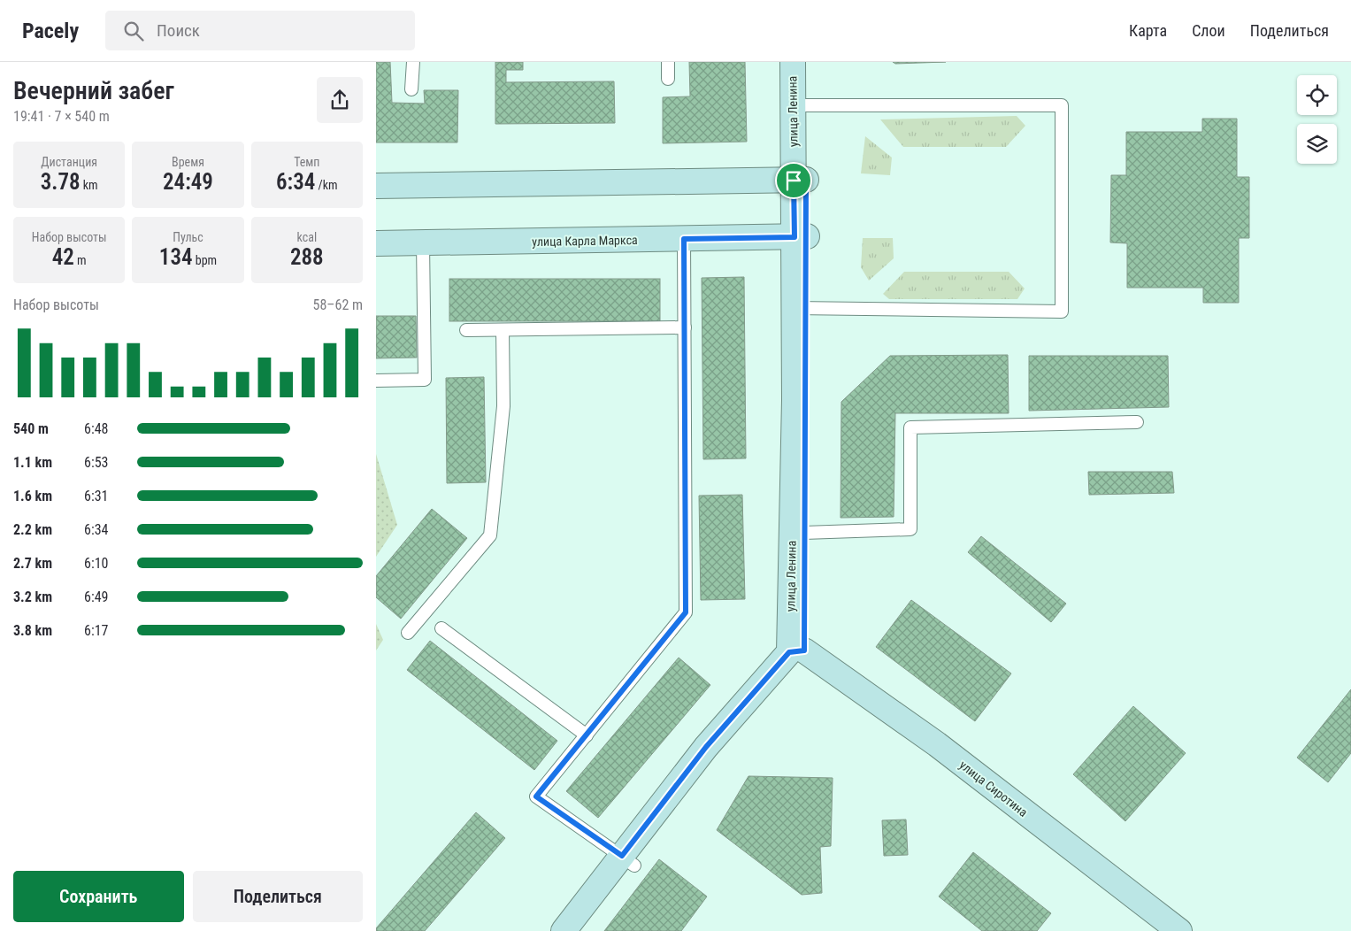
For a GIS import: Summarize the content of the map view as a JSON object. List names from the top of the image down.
{
  "streets": {
    "main road": ["улица Ленина", "улица Карла Маркса", "улица Сиротина"]
  },
  "crossings": [
    ["улица Ленина", "улица Карла Маркса"],
    ["улица Ленина", "улица Сиротина"]
  ],
  "page": {
    "header": "Pacely",
    "search": "Поиск",
    "nav": ["Карта", "Слои", "Поделиться"],
    "heading": ["Вечерний забег", "19:41 · 7 × 540 m"],
    "stats": [
      ["Дистанция", "3.78 km"],
      ["Время", "24:49"],
      ["Темп", "6:34 /km"],
      ["Набор высоты", "42 m"],
      ["Пульс", "134 bpm"],
      ["kcal", "288"]
    ],
    "chart": ["Набор высоты", "58–62 m"],
    "list": [
      {
        "name": "540 m",
        "note": "6:48"
      },
      {
        "name": "1.1 km",
        "note": "6:53"
      },
      {
        "name": "1.6 km",
        "note": "6:31"
      },
      {
        "name": "2.2 km",
        "note": "6:34"
      },
      {
        "name": "2.7 km",
        "note": "6:10"
      },
      {
        "name": "3.2 km",
        "note": "6:49"
      },
      {
        "name": "3.8 km",
        "note": "6:17"
      }
    ],
    "buttons": ["Сохранить", "Поделиться"]
  }
}
